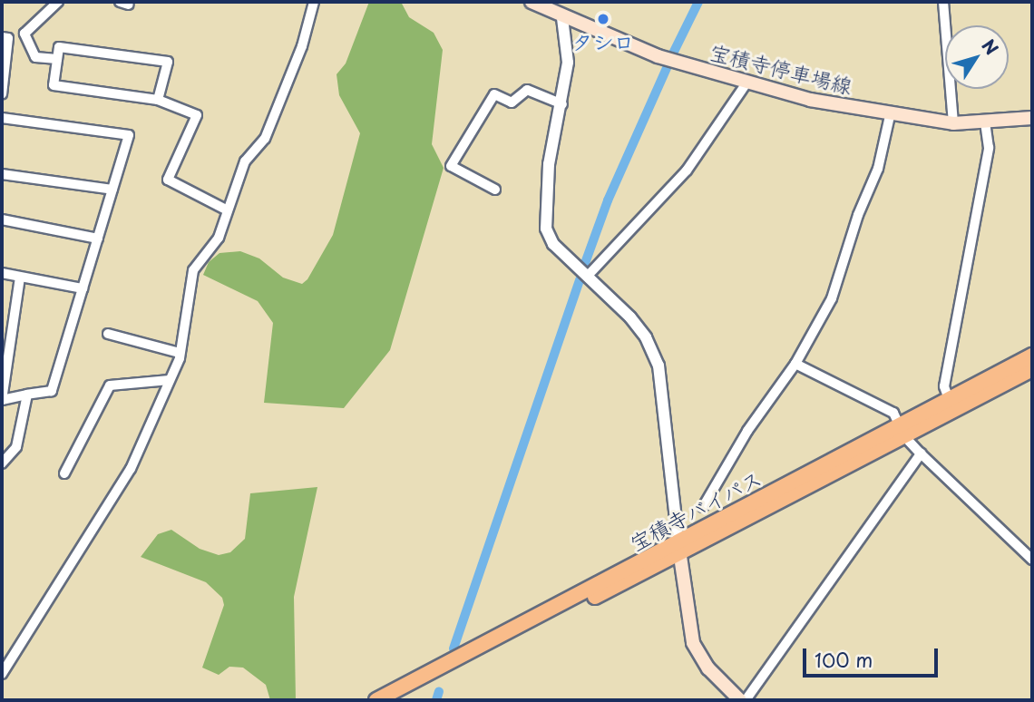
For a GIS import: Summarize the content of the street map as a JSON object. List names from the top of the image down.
{
  "streets": {
    "main road": ["宝積寺停車場線", "宝積寺バイパス"]
  },
  "places": ["タシロ"],
  "scale_bar": "100 m",
  "north": "top right"
}
